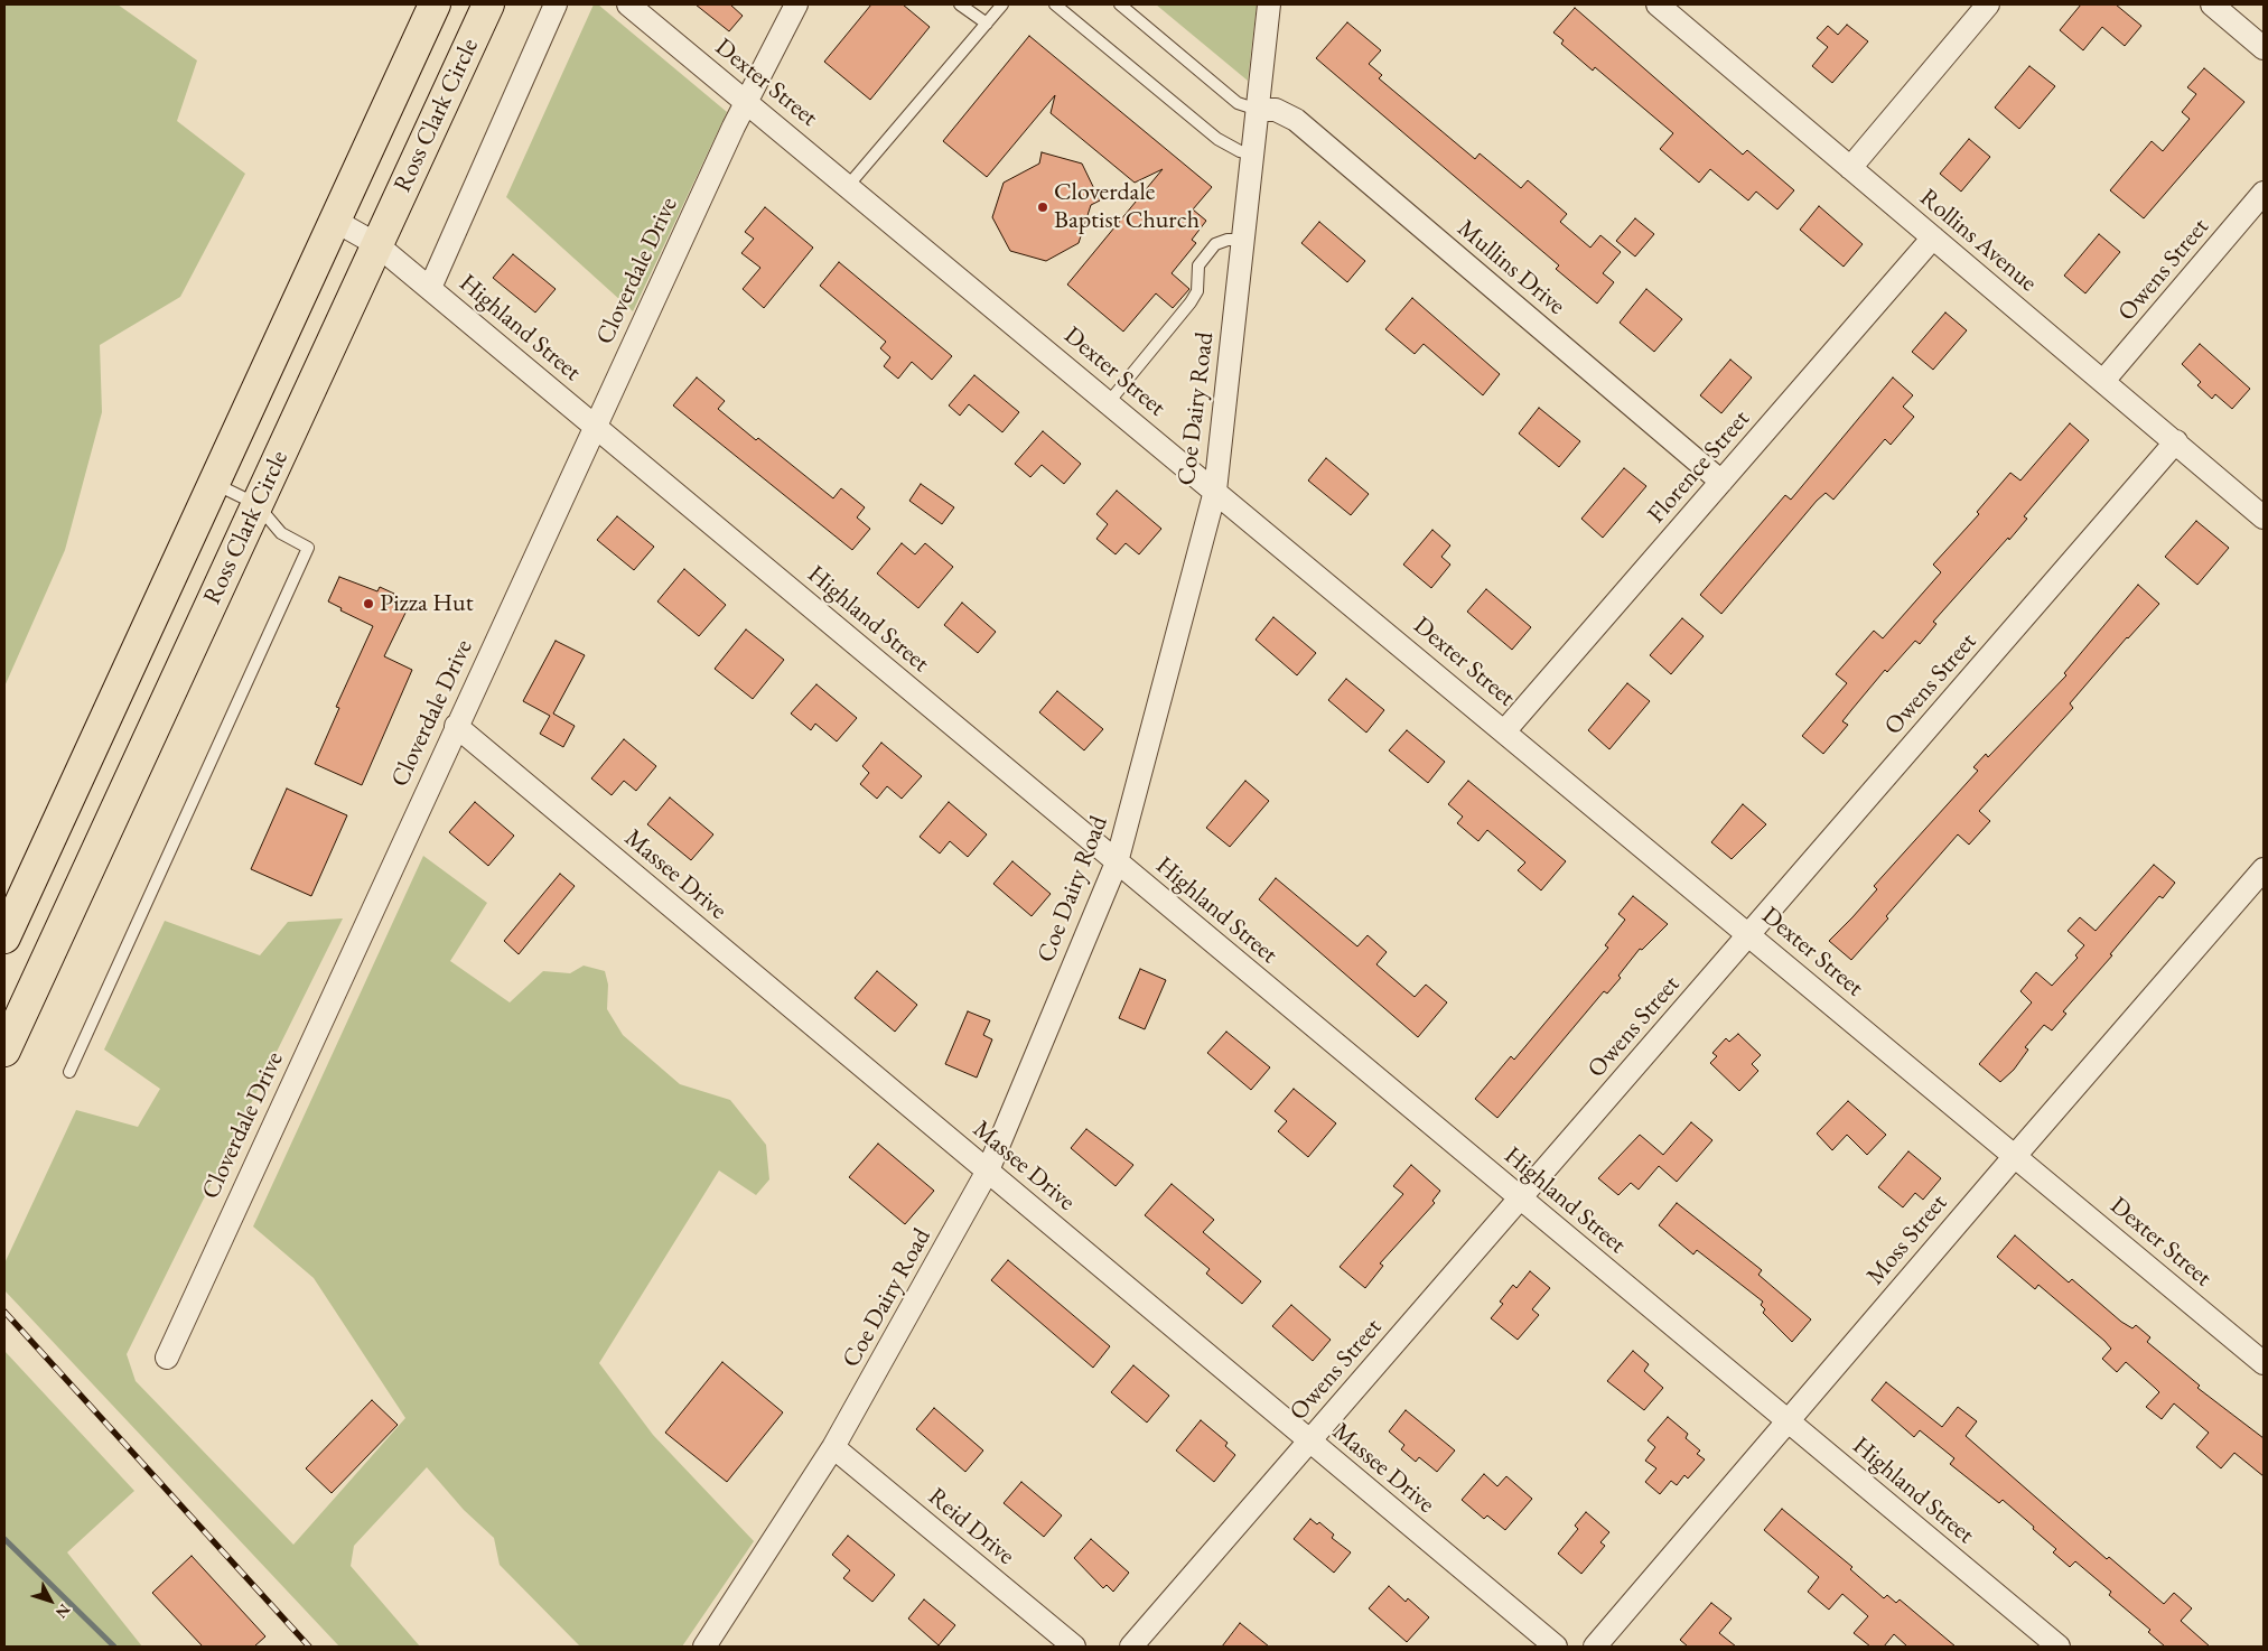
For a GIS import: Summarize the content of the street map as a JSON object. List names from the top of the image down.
{
  "streets": {
    "highway": ["Ross Clark Circle"],
    "street": [
      "Dexter Street",
      "Rollins Avenue",
      "Mullins Drive",
      "Owens Street",
      "Cloverdale Drive",
      "Highland Street",
      "Coe Dairy Road",
      "Florence Street",
      "Massee Drive",
      "Moss Street",
      "Reid Drive"
    ]
  },
  "crossings": [
    ["Dexter Street", "Owens Street"],
    ["Dexter Street", "Cloverdale Drive"],
    ["Dexter Street", "Coe Dairy Road"],
    ["Dexter Street", "Florence Street"],
    ["Dexter Street", "Moss Street"],
    ["Ross Clark Circle", "Highland Street"],
    ["Rollins Avenue", "Owens Street"],
    ["Rollins Avenue", "Florence Street"],
    ["Mullins Drive", "Coe Dairy Road"],
    ["Mullins Drive", "Florence Street"],
    ["Owens Street", "Highland Street"],
    ["Owens Street", "Massee Drive"],
    ["Cloverdale Drive", "Highland Street"],
    ["Cloverdale Drive", "Massee Drive"],
    ["Highland Street", "Coe Dairy Road"],
    ["Highland Street", "Moss Street"],
    ["Coe Dairy Road", "Massee Drive"],
    ["Coe Dairy Road", "Reid Drive"]
  ],
  "places": ["Cloverdale Baptist Church", "Pizza Hut"],
  "north": "bottom right"
}
